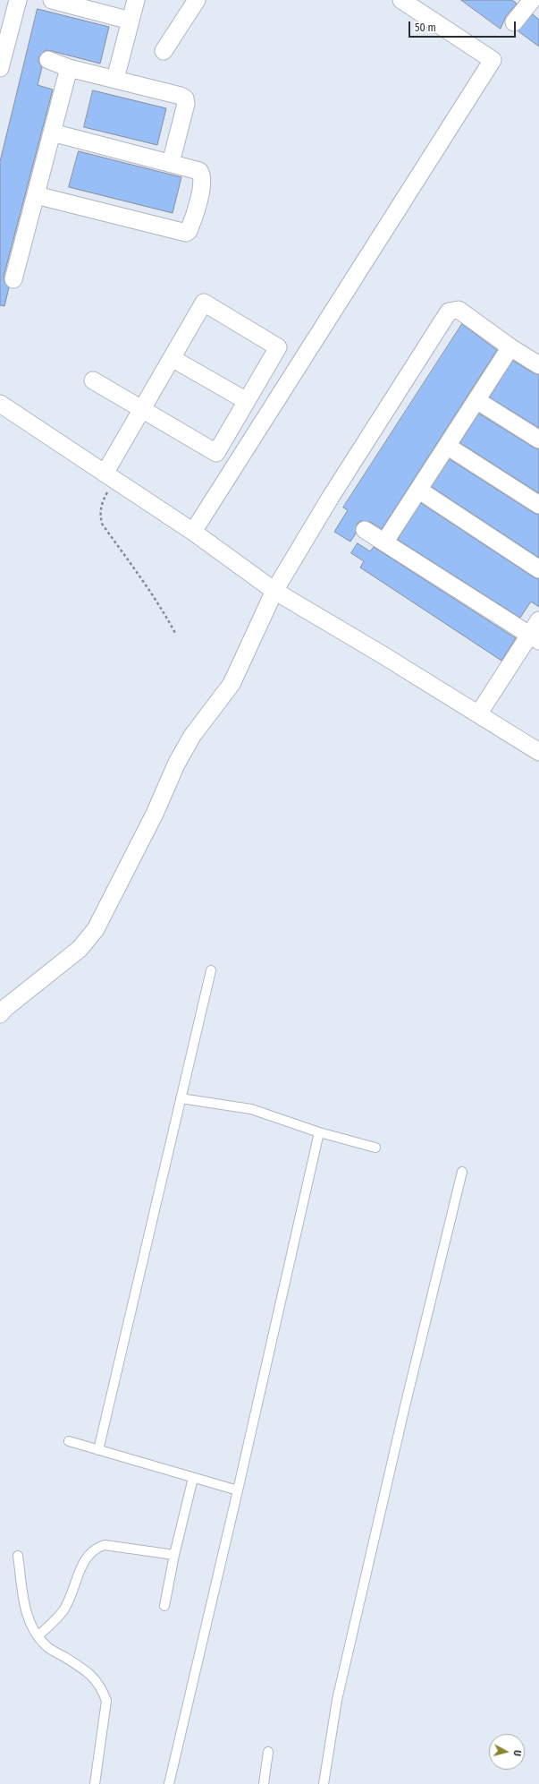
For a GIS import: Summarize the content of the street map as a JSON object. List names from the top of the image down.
{
  "scale_bar": "50 m",
  "north": "right"
}
